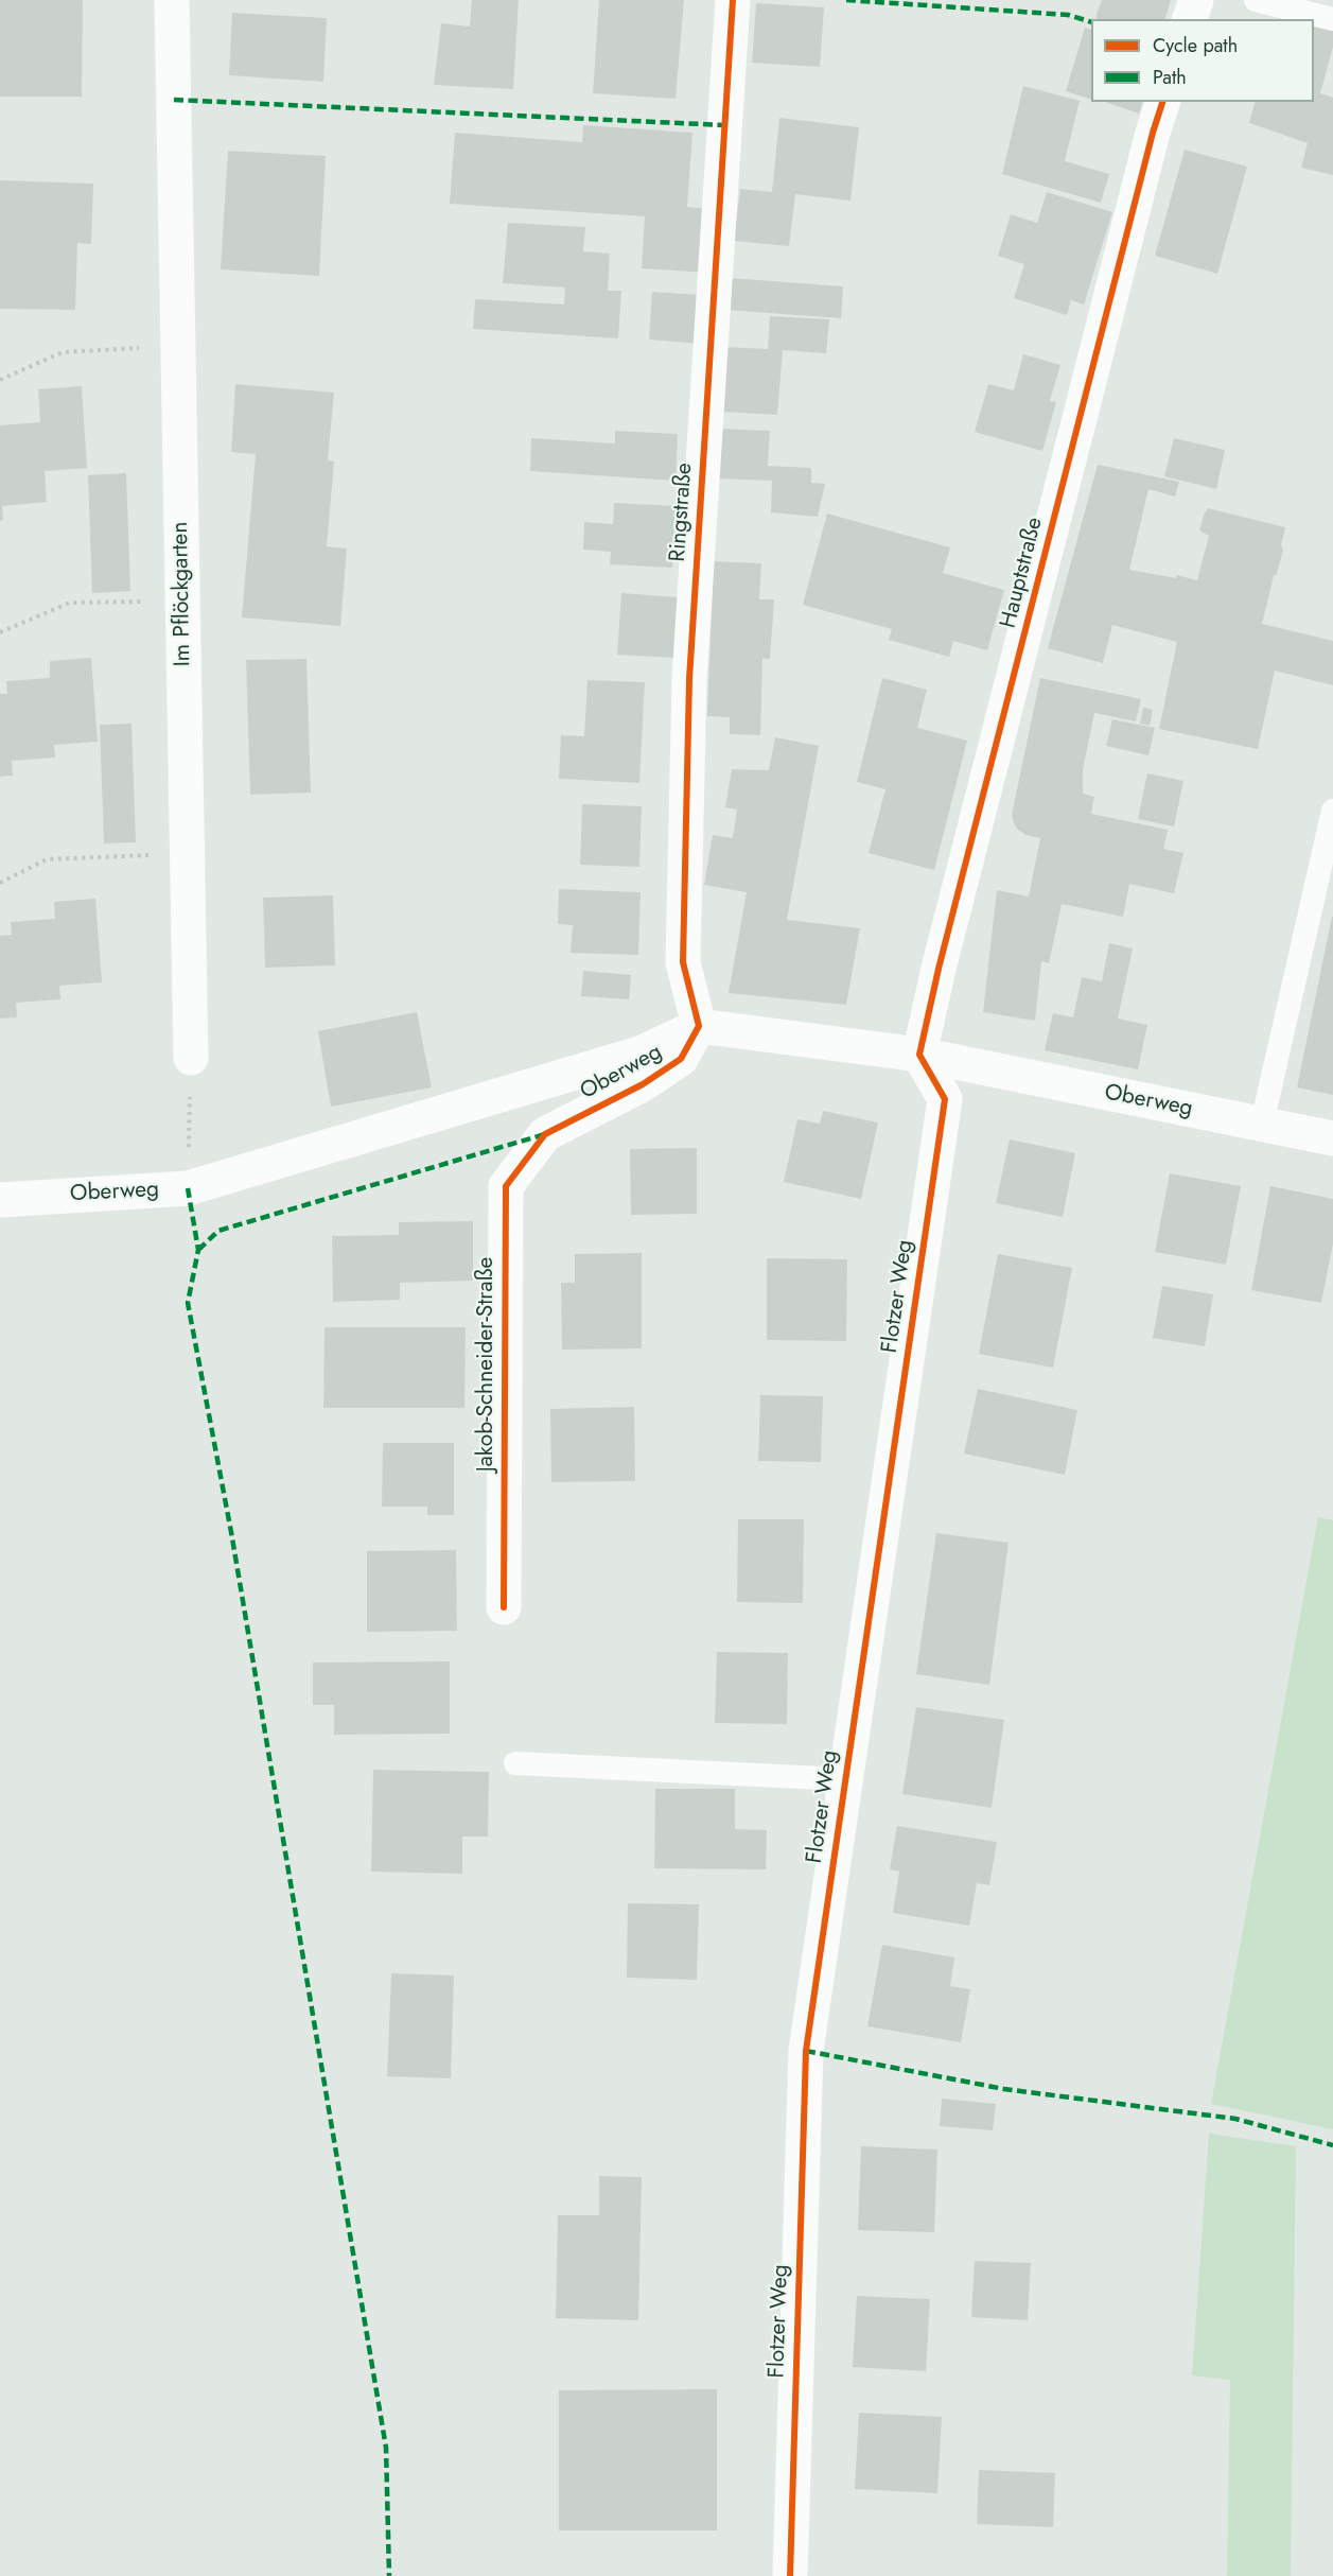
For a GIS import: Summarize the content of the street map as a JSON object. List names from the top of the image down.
{
  "streets": {
    "street": [
      "Ringstraße",
      "Hauptstraße",
      "Im Pflöckgarten",
      "Oberweg",
      "Flotzer Weg",
      "Jakob-Schneider-Straße"
    ]
  },
  "crossings": [
    ["Ringstraße", "Oberweg"],
    ["Hauptstraße", "Oberweg"],
    ["Hauptstraße", "Flotzer Weg"],
    ["Oberweg", "Flotzer Weg"],
    ["Oberweg", "Jakob-Schneider-Straße"]
  ],
  "legend": ["Cycle path", "Path"]
}
